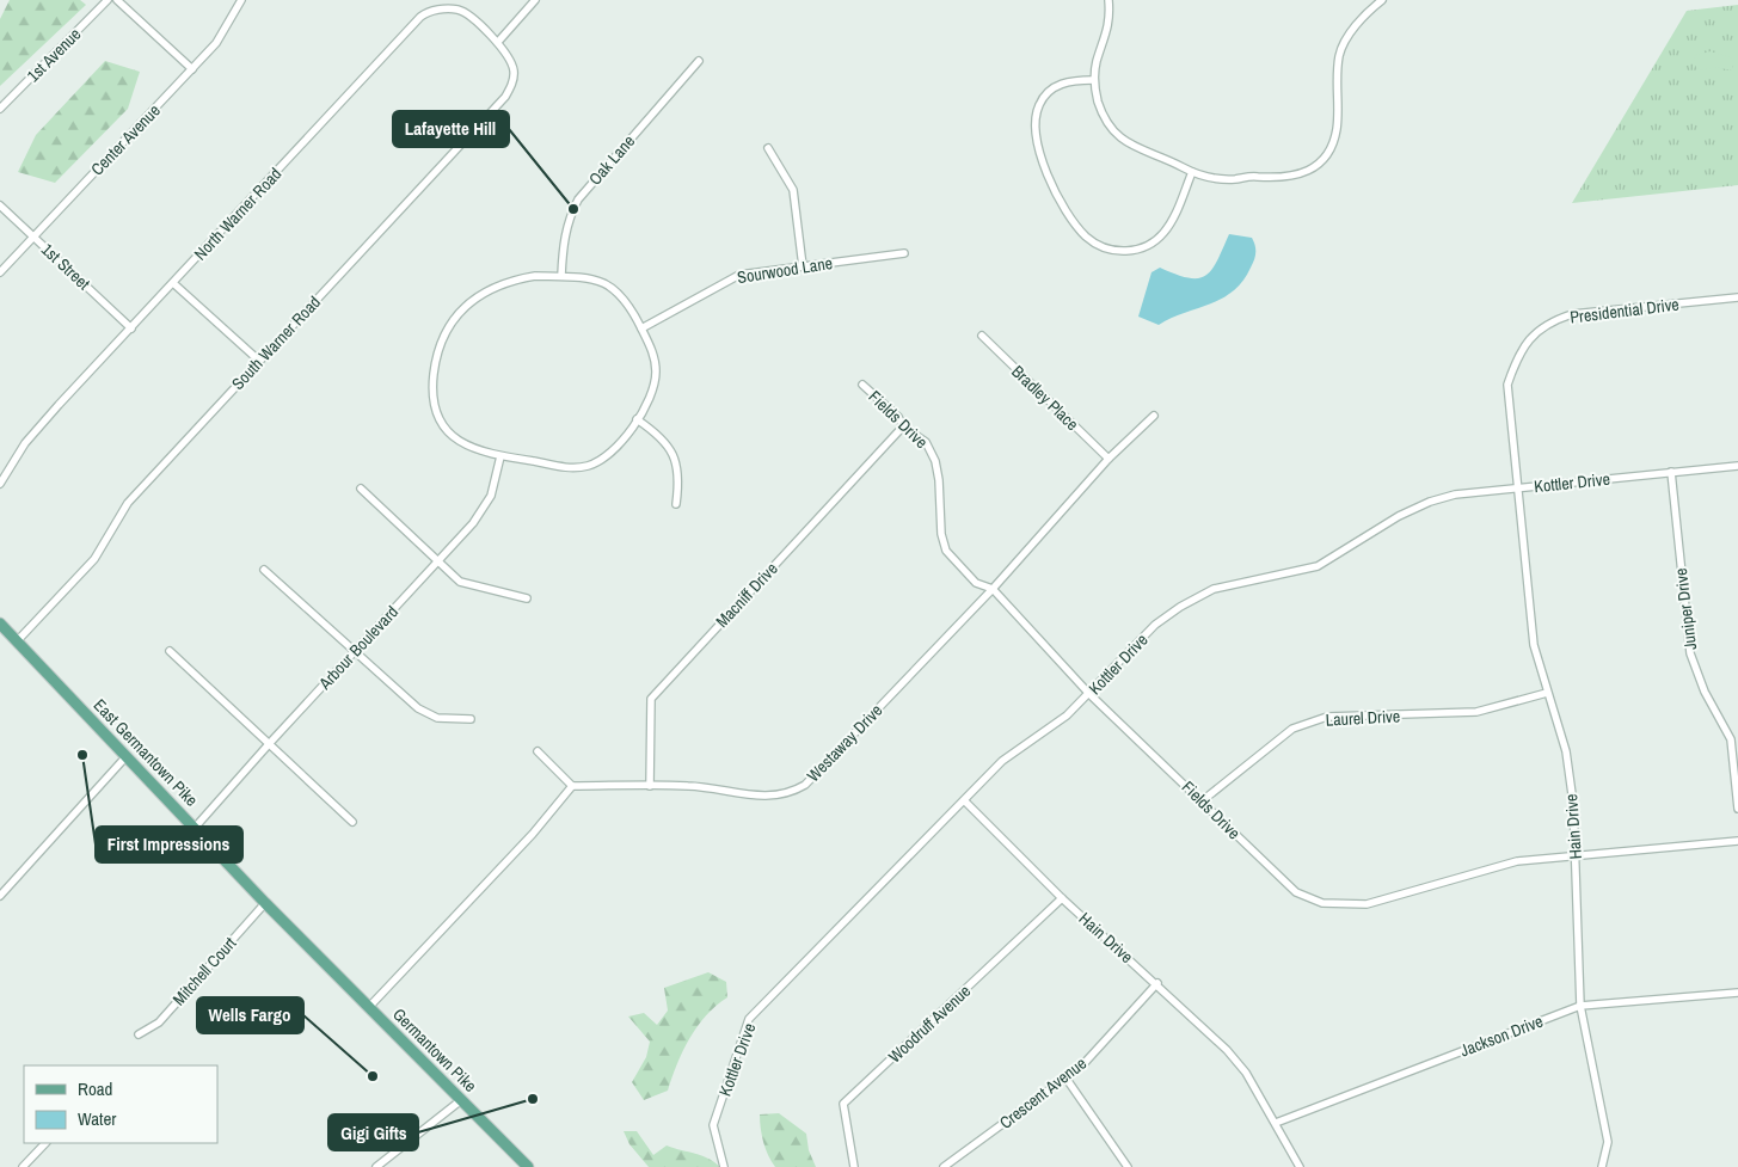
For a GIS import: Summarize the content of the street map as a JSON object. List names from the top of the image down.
{
  "streets": {
    "main road": ["East Germantown Pike", "Germantown Pike"],
    "street": [
      "1st Avenue",
      "Center Avenue",
      "Oak Lane",
      "North Warner Road",
      "1st Street",
      "Sourwood Lane",
      "Presidential Drive",
      "South Warner Road",
      "Bradley Place",
      "Fields Drive",
      "Kottler Drive",
      "Macniff Drive",
      "Juniper Drive",
      "Arbour Boulevard",
      "Laurel Drive",
      "Westaway Drive",
      "Hain Drive",
      "Mitchell Court",
      "Woodruff Avenue",
      "Jackson Drive",
      "Crescent Avenue"
    ]
  },
  "crossings": [
    ["Center Avenue", "1st Street"],
    ["Oak Lane", "Sourwood Lane"],
    ["Oak Lane", "Arbour Boulevard"],
    ["North Warner Road", "1st Street"],
    ["North Warner Road", "South Warner Road"],
    ["Sourwood Lane", "Arbour Boulevard"],
    ["Presidential Drive", "Kottler Drive"],
    ["Presidential Drive", "Hain Drive"],
    ["South Warner Road", "East Germantown Pike"],
    ["Bradley Place", "Westaway Drive"],
    ["Fields Drive", "Kottler Drive"],
    ["Fields Drive", "Macniff Drive"],
    ["Fields Drive", "Laurel Drive"],
    ["Fields Drive", "Westaway Drive"],
    ["Fields Drive", "Hain Drive"],
    ["Kottler Drive", "Juniper Drive"],
    ["Kottler Drive", "Hain Drive"],
    ["Macniff Drive", "Westaway Drive"],
    ["Arbour Boulevard", "East Germantown Pike"],
    ["Laurel Drive", "Hain Drive"],
    ["East Germantown Pike", "Mitchell Court"],
    ["East Germantown Pike", "Germantown Pike"],
    ["Hain Drive", "Woodruff Avenue"],
    ["Hain Drive", "Jackson Drive"],
    ["Hain Drive", "Crescent Avenue"]
  ],
  "places": [
    "Lafayette Hill",
    "First Impressions",
    "Wells Fargo",
    "Gigi Gifts"
  ],
  "legend": ["Road", "Water"]
}
